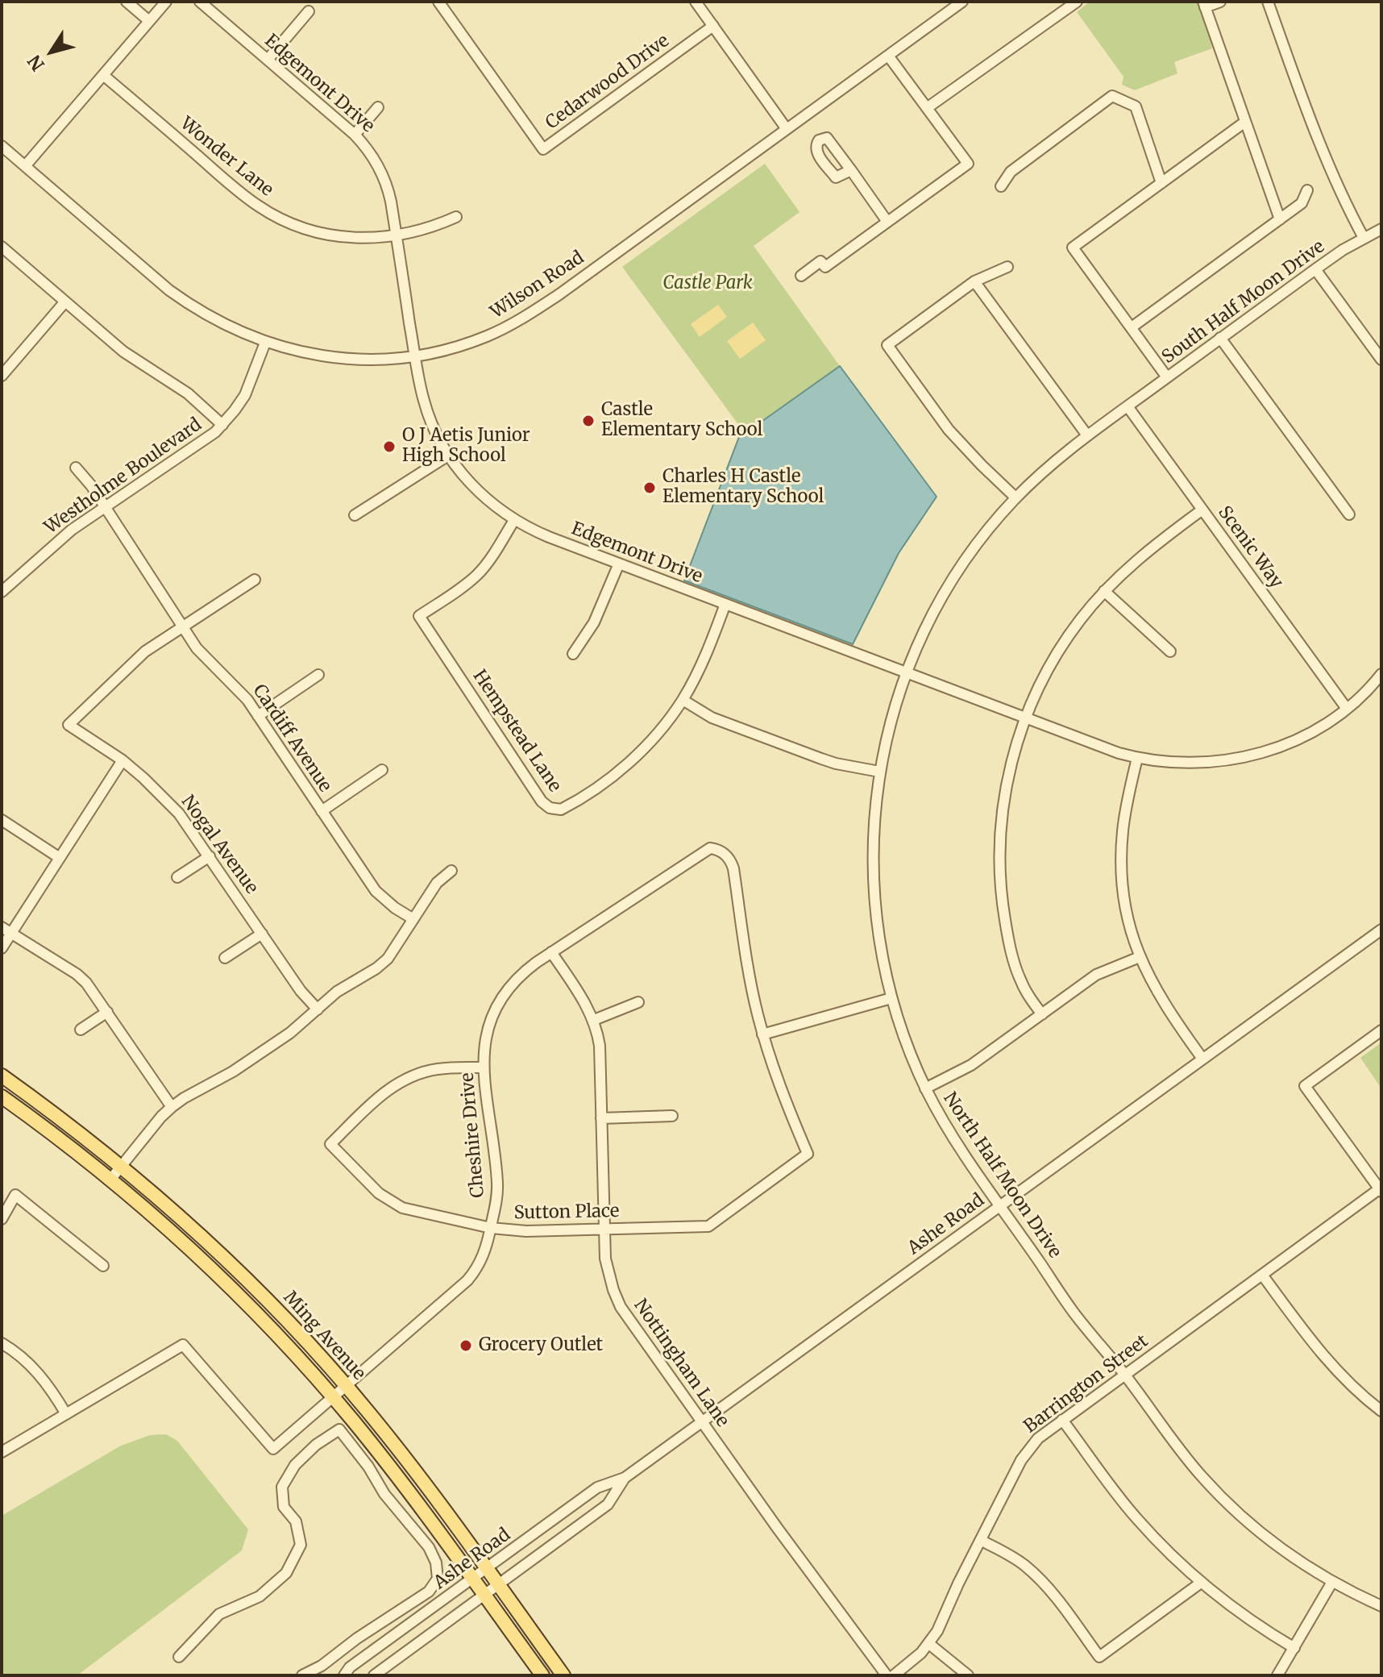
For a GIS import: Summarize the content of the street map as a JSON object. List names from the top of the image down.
{
  "streets": {
    "main road": ["Ming Avenue"],
    "street": [
      "Cedarwood Drive",
      "Edgemont Drive",
      "Wonder Lane",
      "Wilson Road",
      "South Half Moon Drive",
      "Westholme Boulevard",
      "Scenic Way",
      "Hempstead Lane",
      "Cardiff Avenue",
      "Nogal Avenue",
      "Cheshire Drive",
      "North Half Moon Drive",
      "Sutton Place",
      "Ashe Road",
      "Nottingham Lane",
      "Barrington Street"
    ]
  },
  "crossings": [
    ["Edgemont Drive", "Wonder Lane"],
    ["Edgemont Drive", "Wilson Road"],
    ["Edgemont Drive", "Scenic Way"],
    ["Edgemont Drive", "Hempstead Lane"],
    ["Edgemont Drive", "North Half Moon Drive"],
    ["Wilson Road", "Westholme Boulevard"],
    ["South Half Moon Drive", "Scenic Way"],
    ["South Half Moon Drive", "North Half Moon Drive"],
    ["Westholme Boulevard", "Cardiff Avenue"],
    ["Scenic Way", "North Half Moon Drive"],
    ["Cardiff Avenue", "Nogal Avenue"],
    ["Cheshire Drive", "Sutton Place"],
    ["Cheshire Drive", "Ming Avenue"],
    ["Cheshire Drive", "Nottingham Lane"],
    ["North Half Moon Drive", "Ashe Road"],
    ["North Half Moon Drive", "Barrington Street"],
    ["Sutton Place", "Nottingham Lane"],
    ["Ashe Road", "Ming Avenue"],
    ["Ashe Road", "Nottingham Lane"]
  ],
  "parks": ["Castle Park"],
  "places": [
    "Castle Elementary School",
    "O J Aetis Junior High School",
    "Charles H Castle Elementary School",
    "Grocery Outlet"
  ],
  "north": "bottom left"
}
